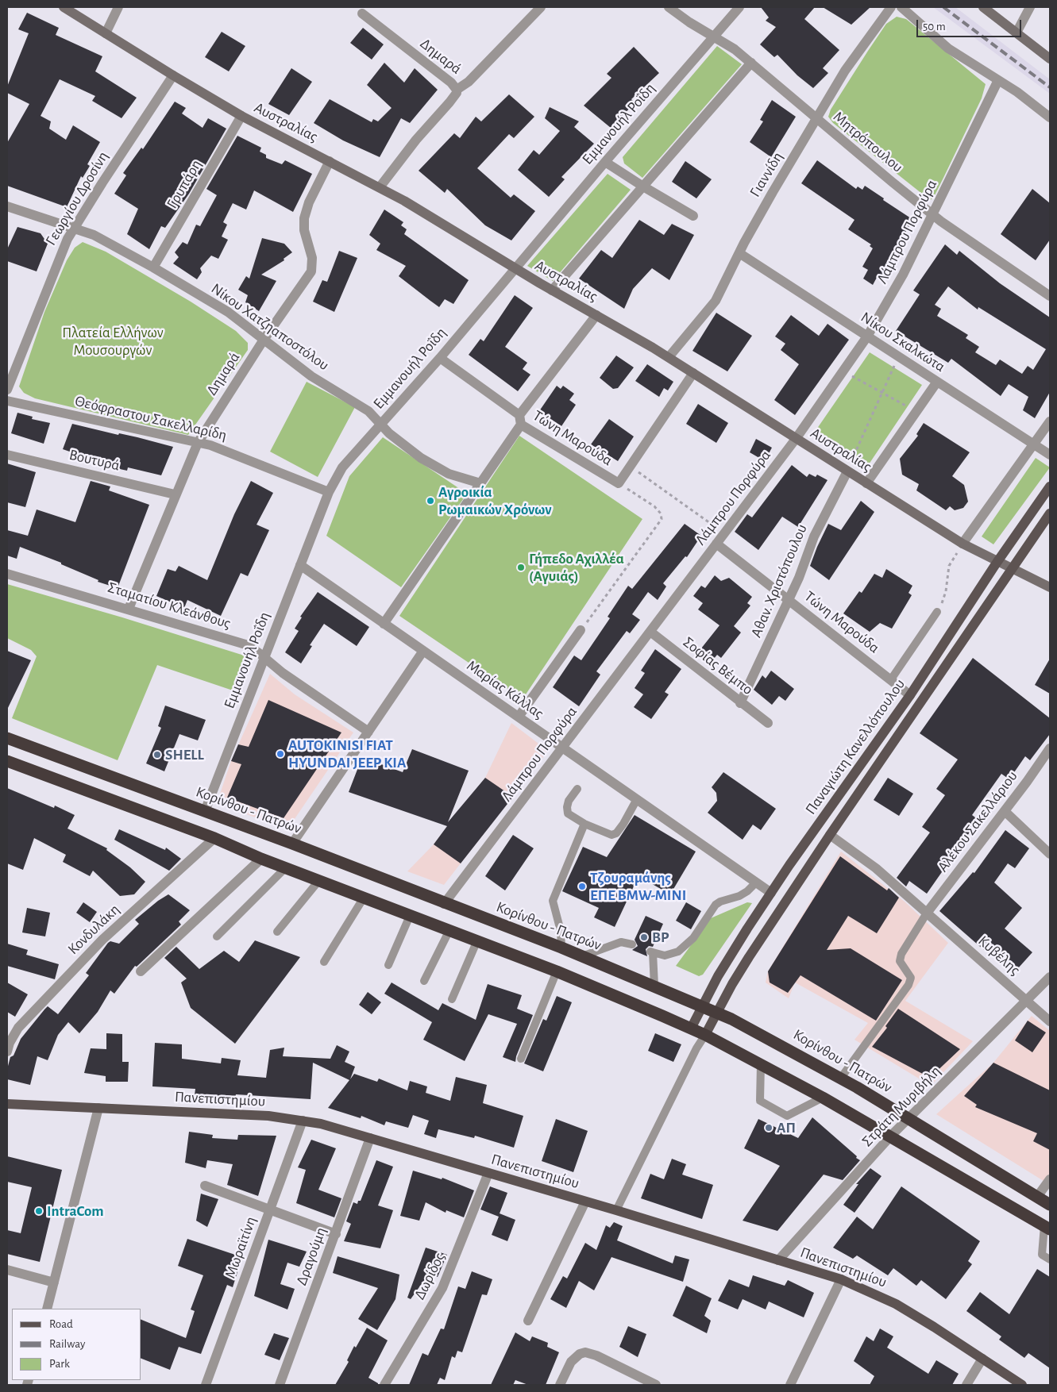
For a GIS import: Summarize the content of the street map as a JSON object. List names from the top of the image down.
{
  "streets": {
    "highway": ["Κορίνθου - Πατρών"],
    "main road": ["Αυστραλίας", "Παναγιώτη Κανελλόπουλου", "Πανεπιστημίου"],
    "street": [
      "Δημαρά",
      "Εμμανουήλ Ροΐδη",
      "Μητρόπουλου",
      "Γιαννίδη",
      "Γρυπάρη",
      "Γεωργίου Δροσίνη",
      "Λάμπρου Πορφύρα",
      "Νίκου Χατζηαποστόλου",
      "Νίκου Σκαλκώτα",
      "Θεόφραστου Σακελλαρίδη",
      "Τώνη Μαρούδα",
      "Βουτυρά",
      "Αθαν. Χριστόπουλου",
      "Σταματίου Κλεάνθους",
      "Σοφίας Βέμπο",
      "Μαρίας Κάλλας",
      "Αλέκου Σακελλάριου",
      "Κονδυλάκη",
      "Κυβέλης",
      "Στράτη Μυριβήλη",
      "Μωραϊτίνη",
      "Δραγούμη",
      "Δωρίδος"
    ]
  },
  "crossings": [
    ["Δημαρά", "Αυστραλίας"],
    ["Δημαρά", "Νίκου Χατζηαποστόλου"],
    ["Δημαρά", "Θεόφραστου Σακελλαρίδη"],
    ["Δημαρά", "Βουτυρά"],
    ["Δημαρά", "Σταματίου Κλεάνθους"],
    ["Αυστραλίας", "Εμμανουήλ Ροΐδη"],
    ["Αυστραλίας", "Γιαννίδη"],
    ["Αυστραλίας", "Γρυπάρη"],
    ["Αυστραλίας", "Γεωργίου Δροσίνη"],
    ["Αυστραλίας", "Λάμπρου Πορφύρα"],
    ["Αυστραλίας", "Αθαν. Χριστόπουλου"],
    ["Αυστραλίας", "Παναγιώτη Κανελλόπουλου"],
    ["Εμμανουήλ Ροΐδη", "Μητρόπουλου"],
    ["Εμμανουήλ Ροΐδη", "Νίκου Χατζηαποστόλου"],
    ["Εμμανουήλ Ροΐδη", "Θεόφραστου Σακελλαρίδη"],
    ["Εμμανουήλ Ροΐδη", "Τώνη Μαρούδα"],
    ["Εμμανουήλ Ροΐδη", "Σταματίου Κλεάνθους"],
    ["Εμμανουήλ Ροΐδη", "Μαρίας Κάλλας"],
    ["Εμμανουήλ Ροΐδη", "Κορίνθου - Πατρών"],
    ["Μητρόπουλου", "Γιαννίδη"],
    ["Μητρόπουλου", "Λάμπρου Πορφύρα"],
    ["Γιαννίδη", "Νίκου Σκαλκώτα"],
    ["Γρυπάρη", "Νίκου Χατζηαποστόλου"],
    ["Γεωργίου Δροσίνη", "Νίκου Χατζηαποστόλου"],
    ["Λάμπρου Πορφύρα", "Νίκου Σκαλκώτα"],
    ["Λάμπρου Πορφύρα", "Τώνη Μαρούδα"],
    ["Λάμπρου Πορφύρα", "Σοφίας Βέμπο"],
    ["Λάμπρου Πορφύρα", "Μαρίας Κάλλας"],
    ["Λάμπρου Πορφύρα", "Κορίνθου - Πατρών"],
    ["Τώνη Μαρούδα", "Αθαν. Χριστόπουλου"],
    ["Τώνη Μαρούδα", "Παναγιώτη Κανελλόπουλου"],
    ["Αθαν. Χριστόπουλου", "Σοφίας Βέμπο"],
    ["Μαρίας Κάλλας", "Παναγιώτη Κανελλόπουλου"],
    ["Παναγιώτη Κανελλόπουλου", "Κορίνθου - Πατρών"],
    ["Παναγιώτη Κανελλόπουλου", "Κυβέλης"],
    ["Κορίνθου - Πατρών", "Στράτη Μυριβήλη"],
    ["Αλέκου Σακελλάριου", "Κυβέλης"],
    ["Κυβέλης", "Στράτη Μυριβήλη"],
    ["Πανεπιστημίου", "Στράτη Μυριβήλη"],
    ["Πανεπιστημίου", "Μωραϊτίνη"],
    ["Πανεπιστημίου", "Δραγούμη"],
    ["Πανεπιστημίου", "Δωρίδος"]
  ],
  "parks": ["Πλατεία Ελλήνων Μουσουργών"],
  "places": [
    "Αγροικία Ρωμαικών Χρόνων",
    "Γήπεδο Αχιλλέα (Αγυιάς)",
    "AUTOKINISI FIAT HYUNDAI JEEP KIA",
    "SHELL",
    "Τζουραμάνης ΕΠΕ BMW-MINI",
    "BP",
    "ΑΠ",
    "IntraCom"
  ],
  "legend": ["Road", "Railway", "Park"],
  "scale_bar": "50 m"
}
